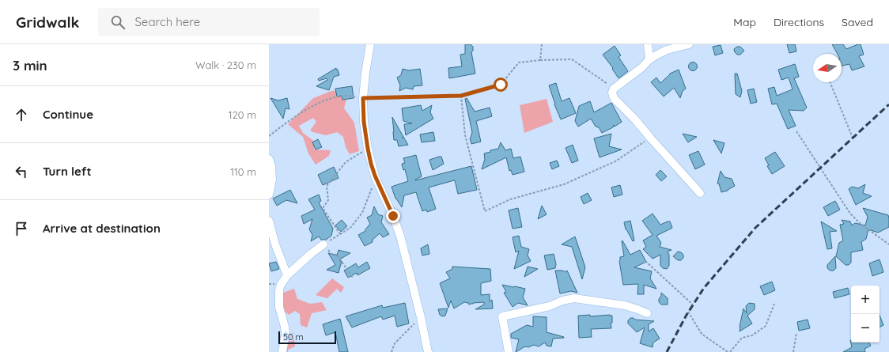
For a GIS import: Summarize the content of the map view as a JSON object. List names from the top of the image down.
{
  "scale_bar": "50 m",
  "north": "left",
  "page": {
    "header": "Gridwalk",
    "search": "Search here",
    "nav": ["Map", "Directions", "Saved"],
    "heading": ["3 min", "Walk · 230 m"],
    "list": [
      ["Continue", "120 m"],
      ["Turn left", "110 m"],
      "Arrive at destination"
    ],
    "map_buttons": ["+", "−"],
    "scale": "50 m"
  }
}
